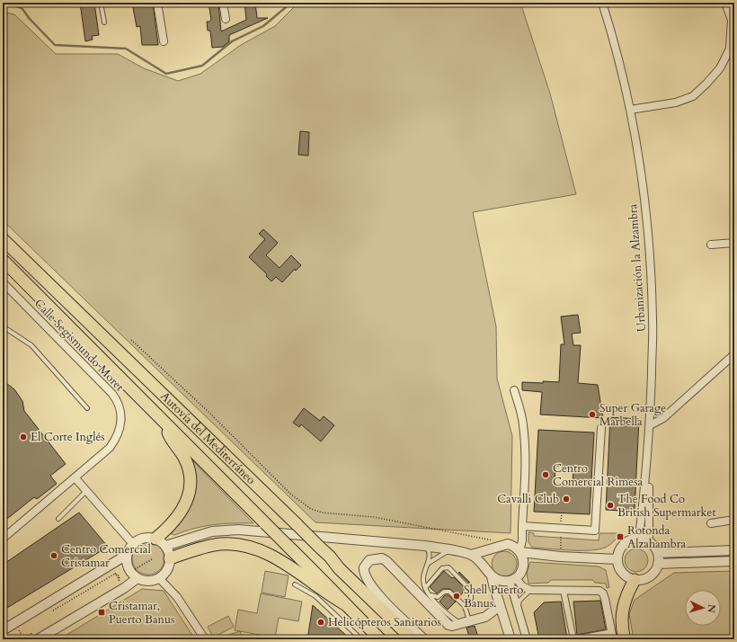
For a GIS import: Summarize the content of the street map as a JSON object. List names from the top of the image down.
{
  "streets": {
    "main road": ["Autovía del Mediterráneo"],
    "street": ["Urbanización la Alzambra", "Calle Segismundo Moret"]
  },
  "places": {
    "other": [
      "Super Garage Marbella",
      "El Corte Inglés",
      "Centro Comercial Rimesa",
      "Cavalli Club",
      "The Food Co British Supermarket",
      "Centro Comercial Cristamar",
      "Shell Puerto Banus.",
      "Helicópteros Sanitarios"
    ],
    "transit": ["Rotonda Alzahambra", "Cristamar, Puerto Banus"]
  },
  "north": "right"
}
